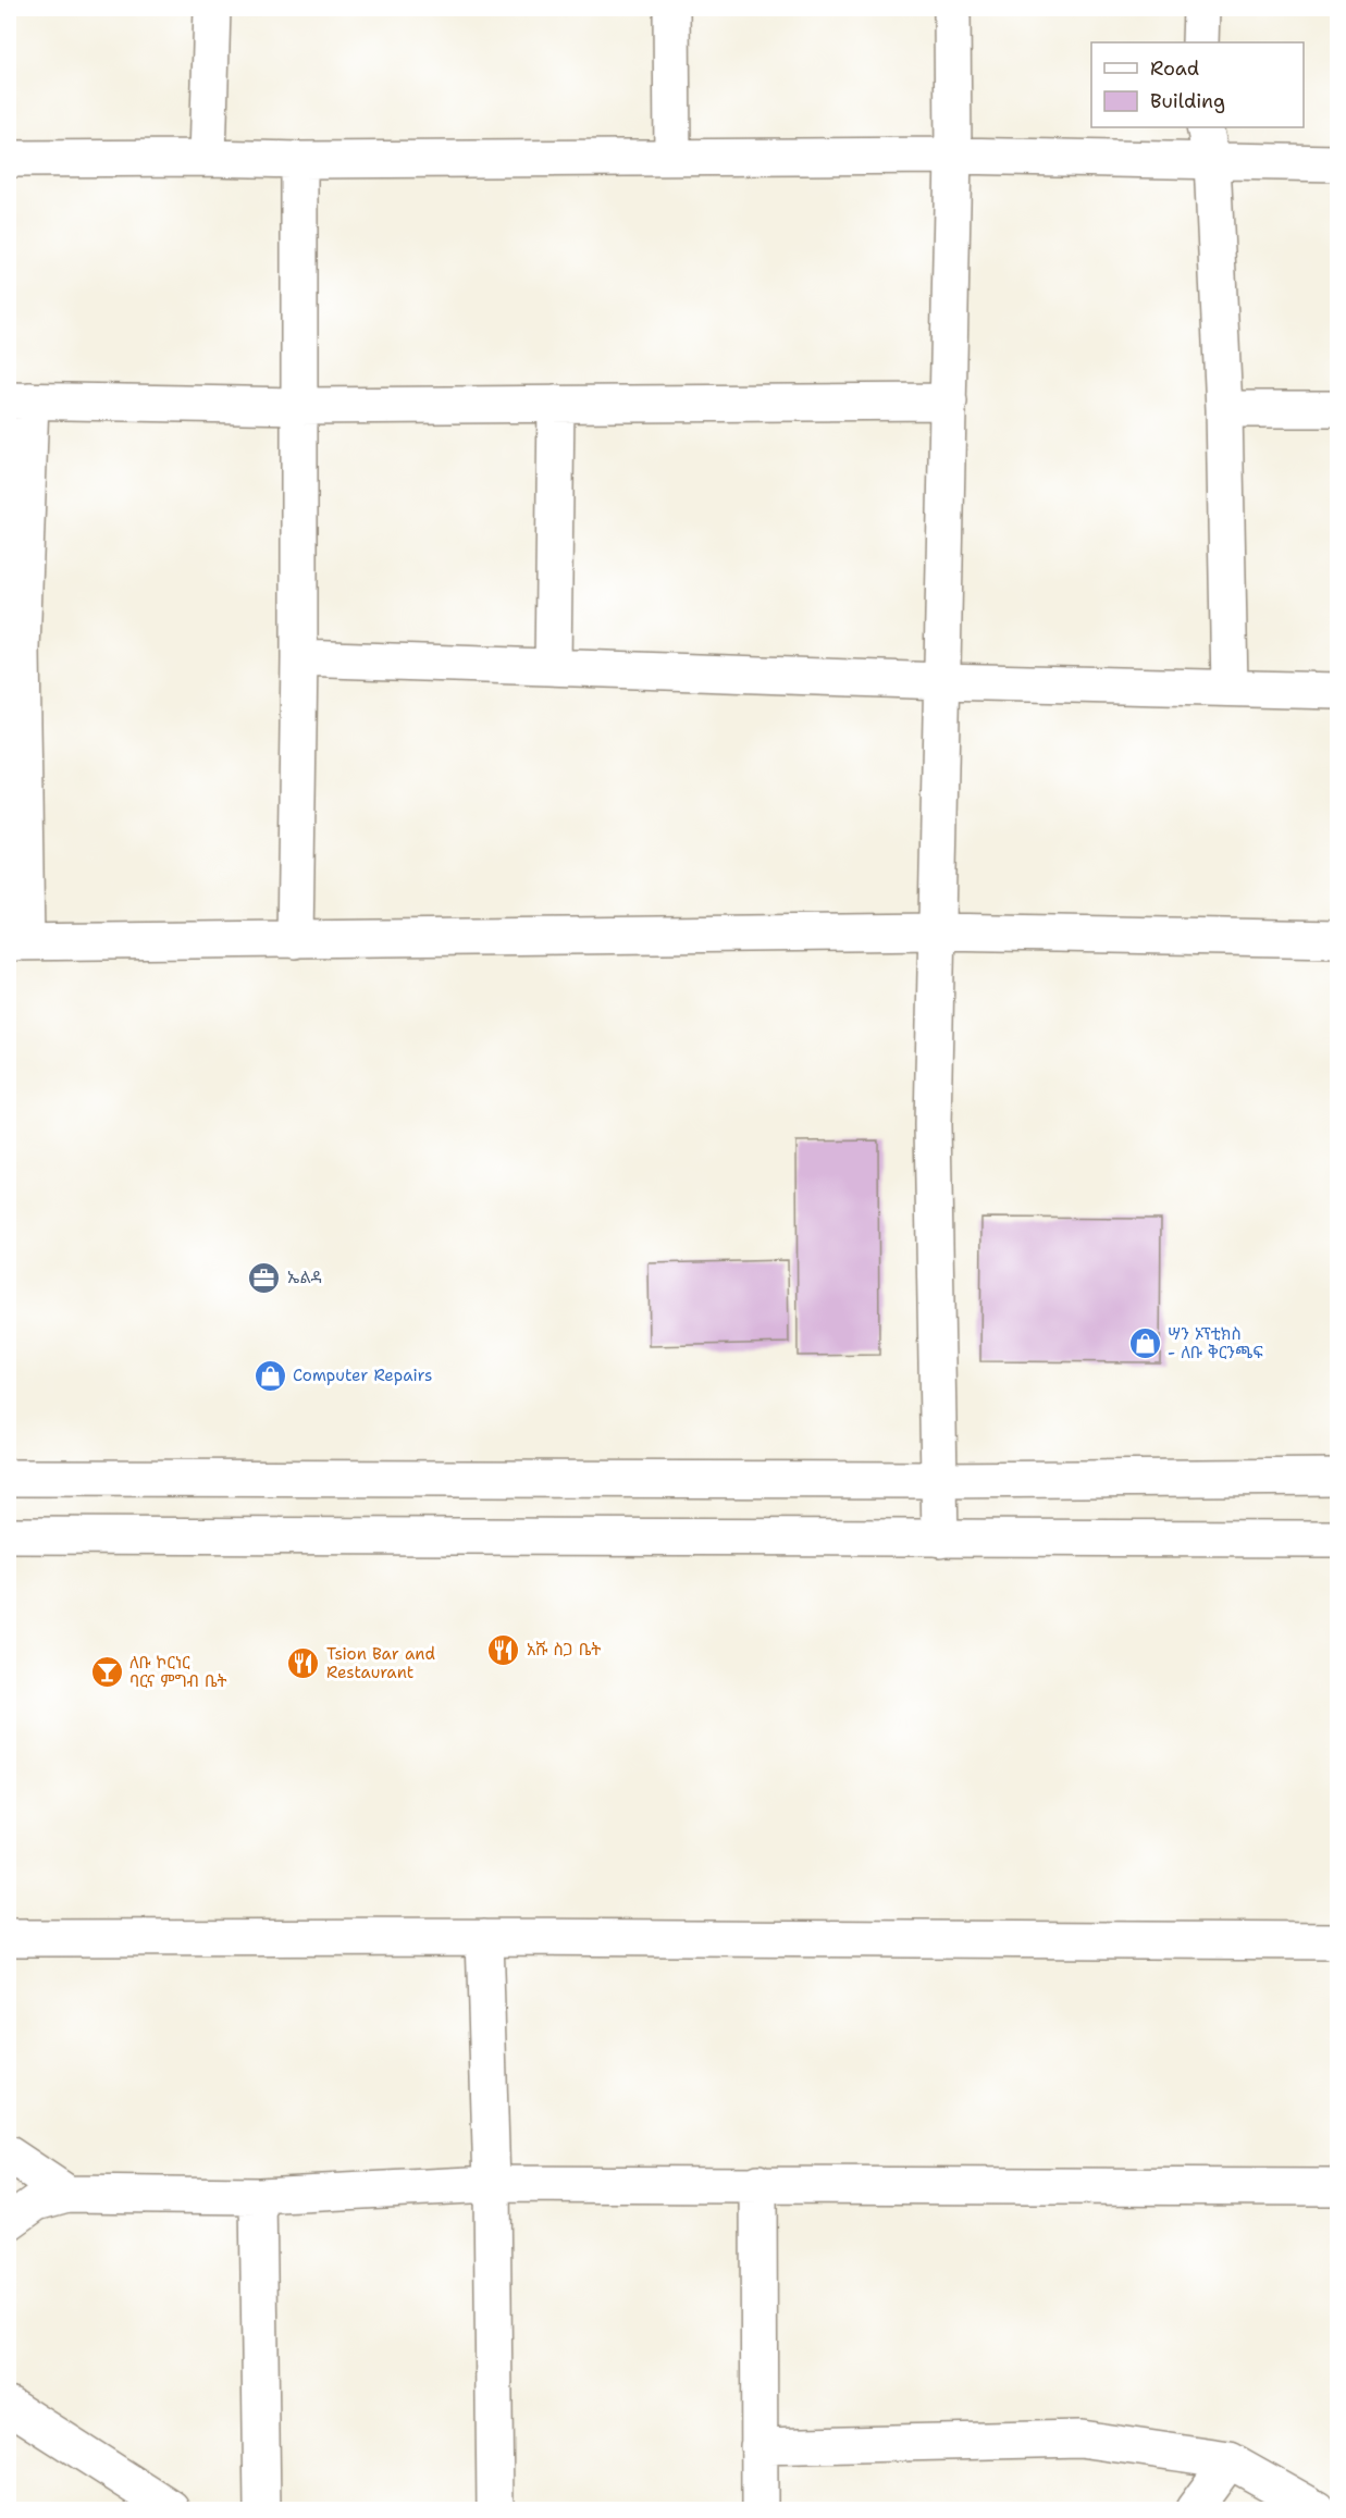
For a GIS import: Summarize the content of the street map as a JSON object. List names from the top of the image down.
{
  "places": {
    "office": ["ኤልዳ"],
    "shop": ["ሣን ኦፕቲክስ - ለቡ ቅርንጫፍ", "Computer Repairs"],
    "restaurant": ["አሹ ስጋ ቤት", "Tsion Bar and Restaurant"],
    "bar": ["ለቡ ኮርነር ባርና ምግብ ቤት"]
  },
  "legend": ["Road", "Building"]
}
